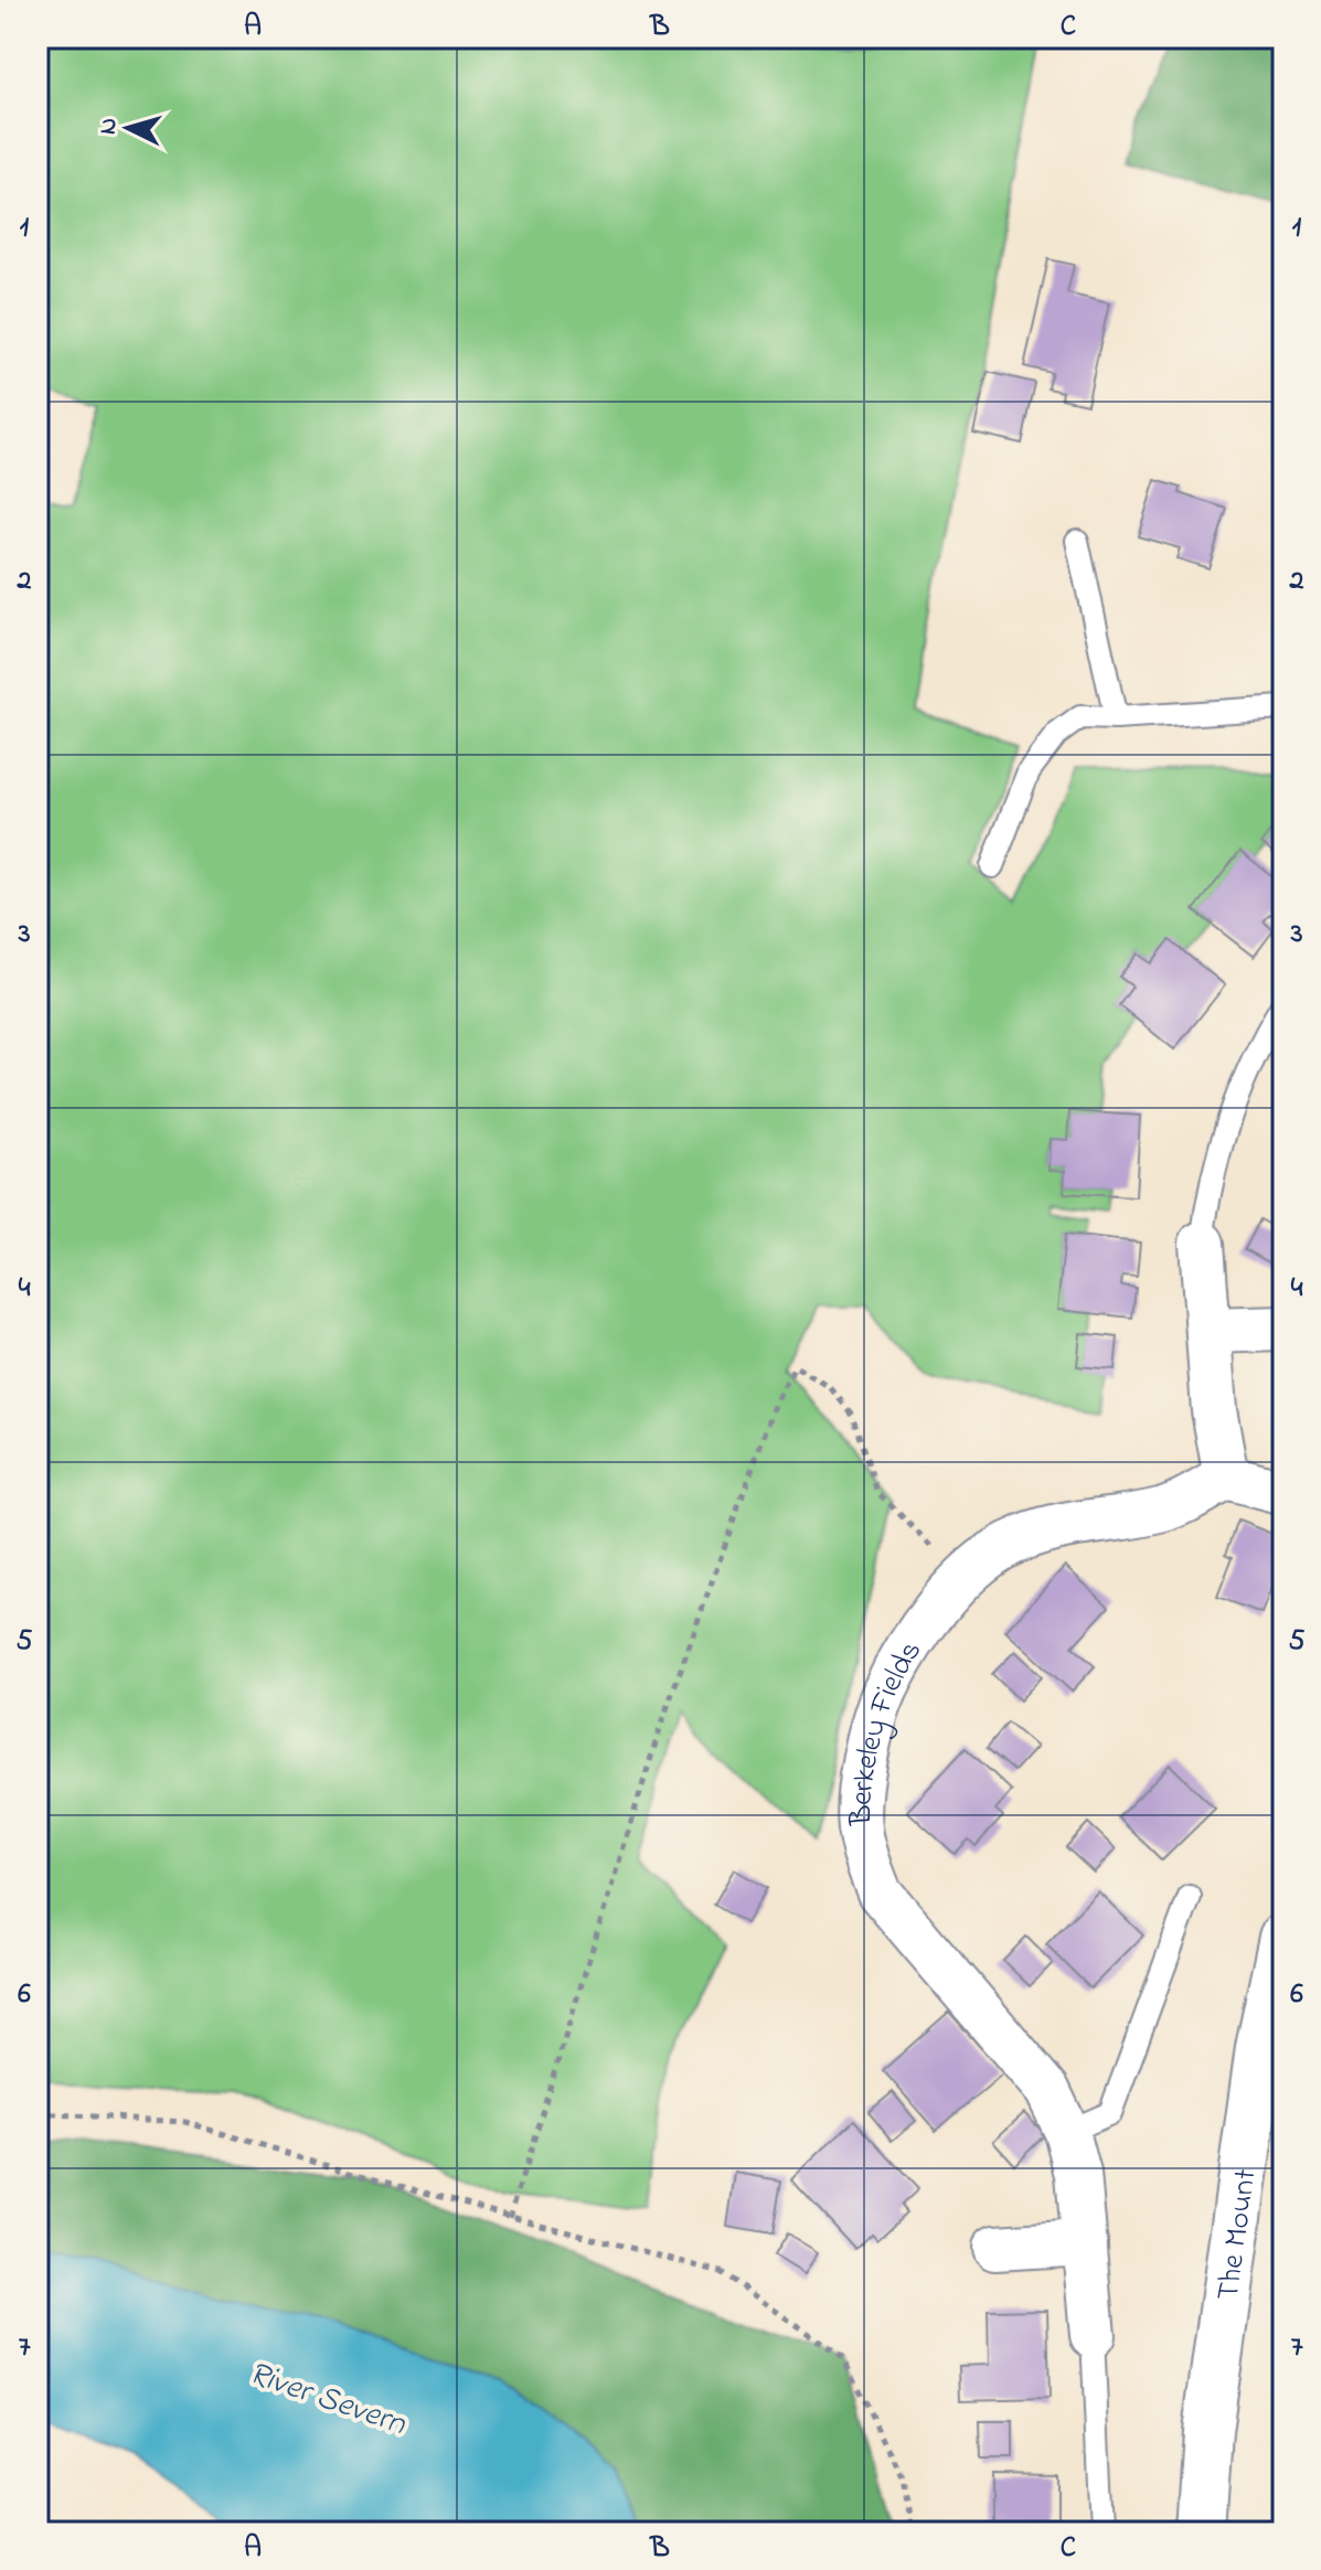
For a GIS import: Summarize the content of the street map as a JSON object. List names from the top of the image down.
{
  "streets": {
    "main road": ["The Mount"],
    "street": ["Berkeley Fields"]
  },
  "water": ["River Severn"],
  "north": "left",
  "grid": {
    "columns": ["A", "B", "C"],
    "rows": [
      "1",
      "2",
      "3",
      "4",
      "5",
      "6",
      "7"
    ]
  }
}
